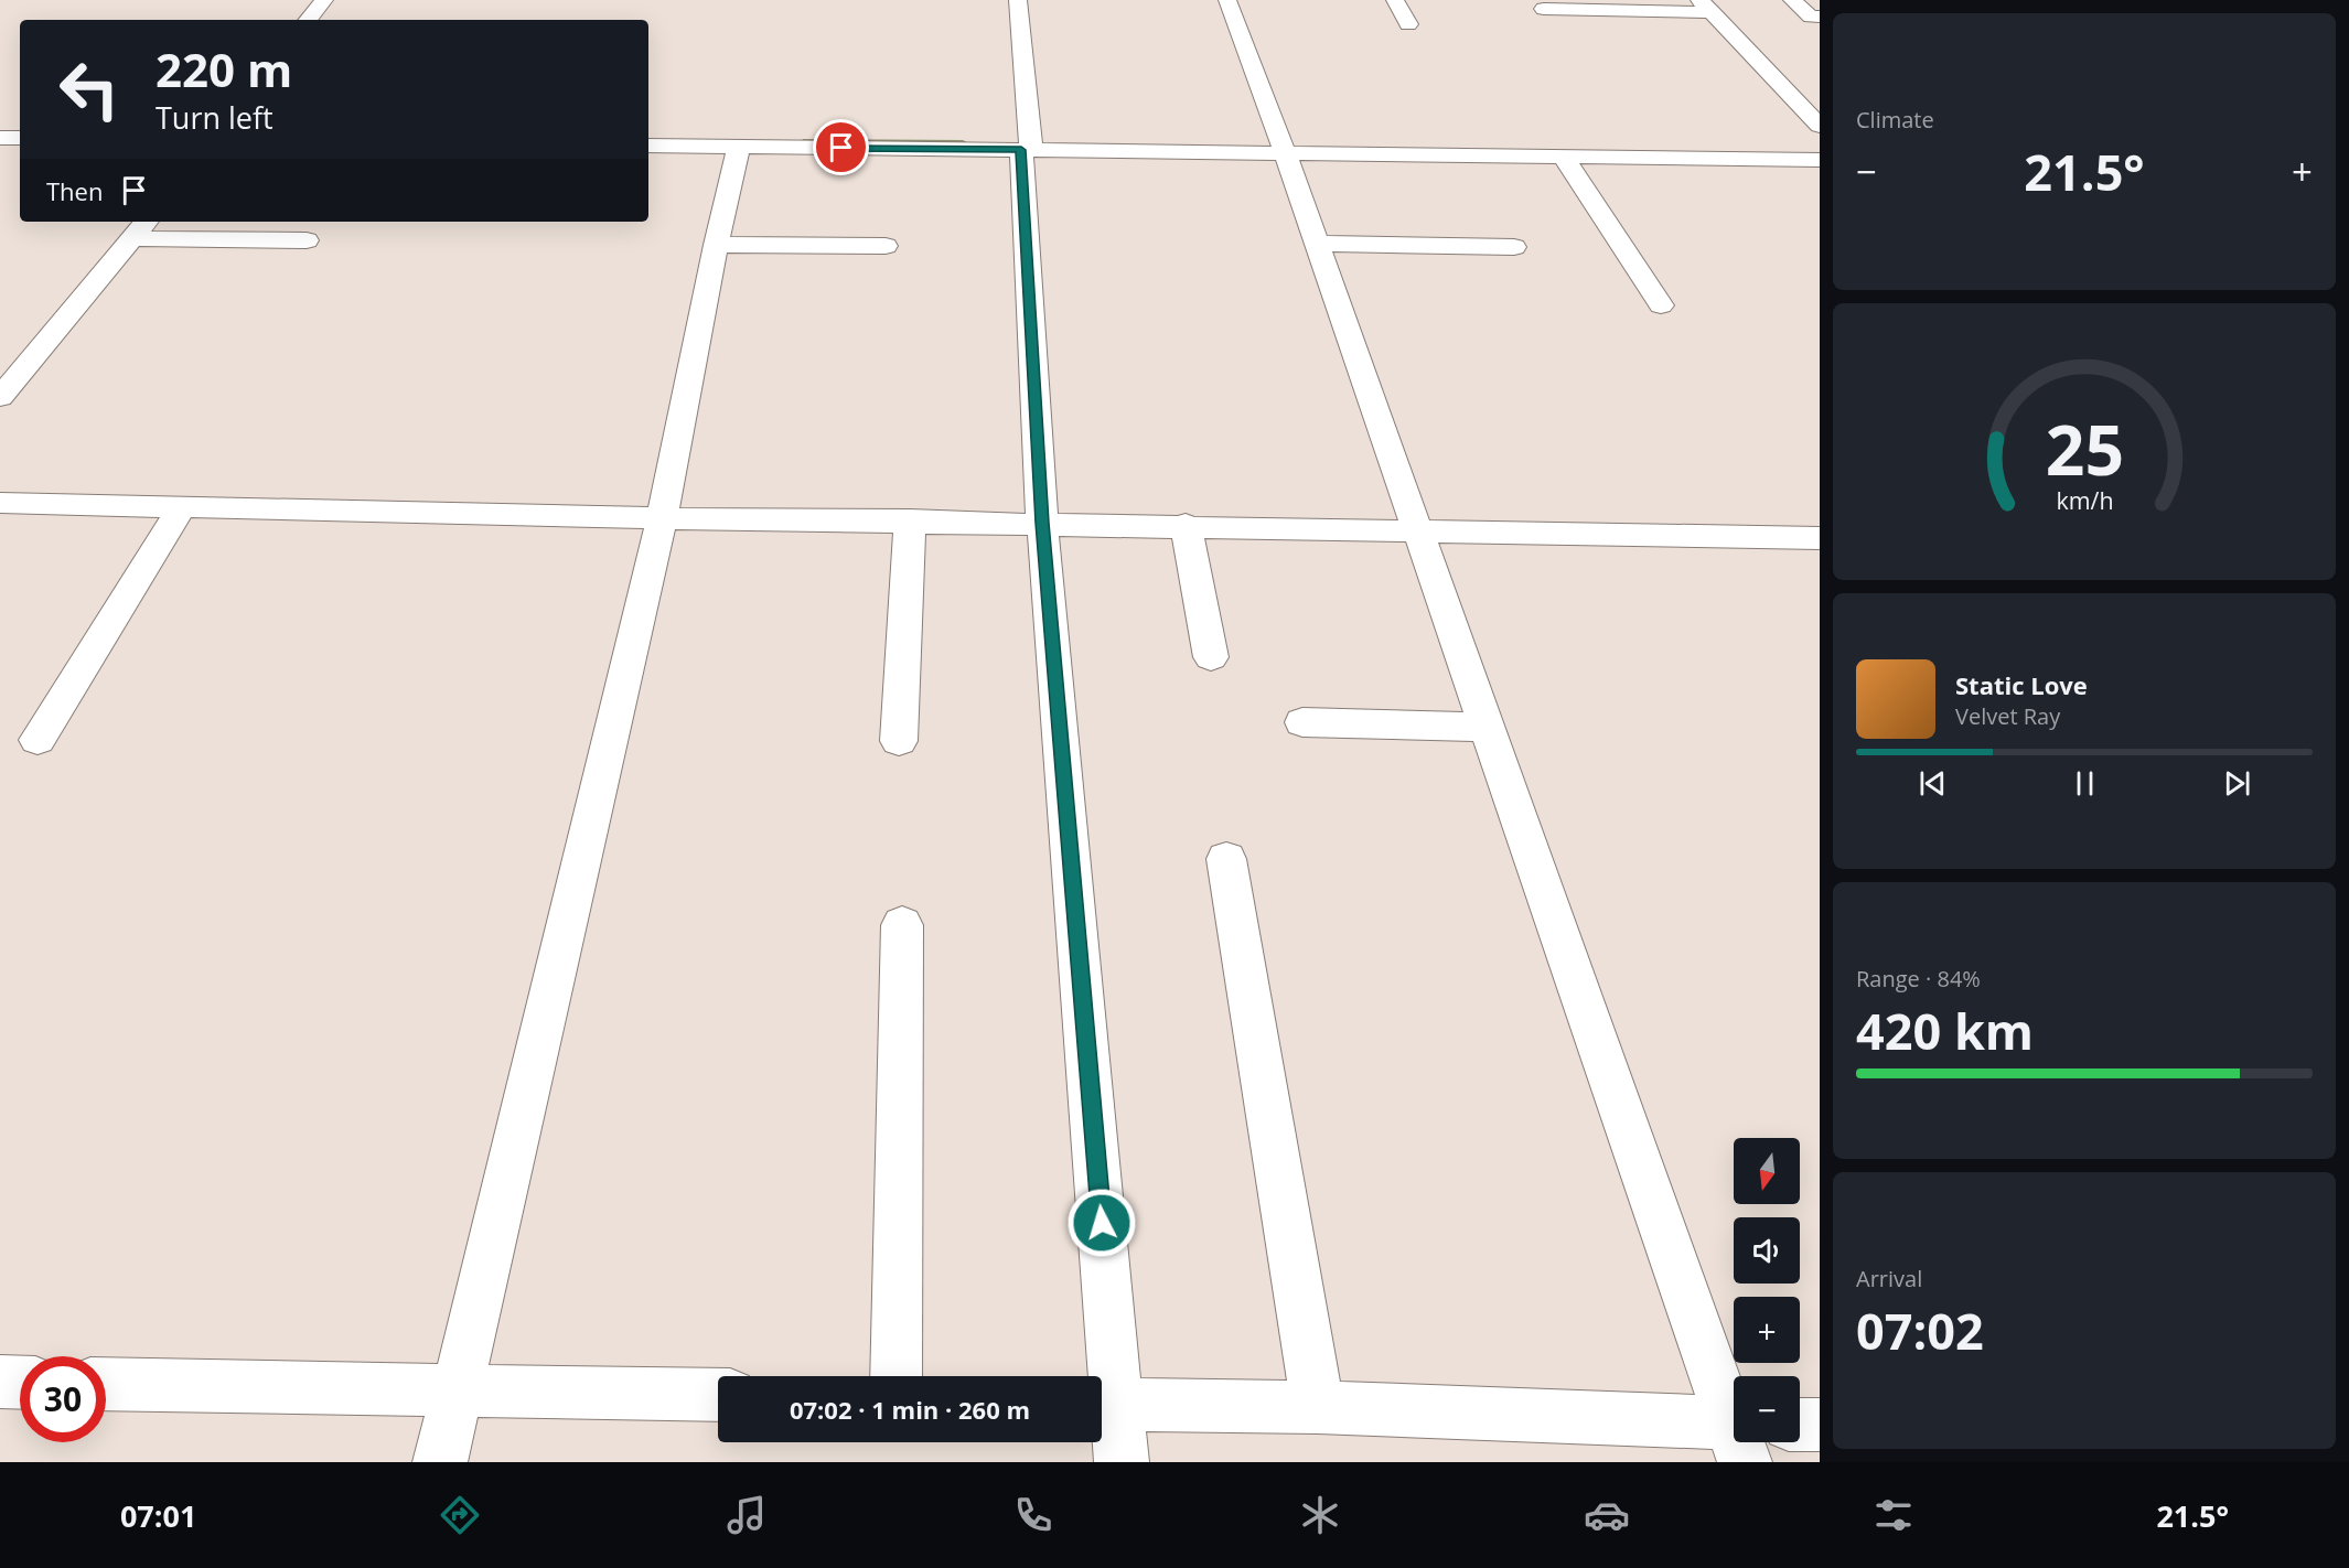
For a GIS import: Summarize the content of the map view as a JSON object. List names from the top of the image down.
{
  "north": "bottom",
  "page": {
    "tile": [
      "Climate",
      ["Range · 84%", "420 km"],
      ["Arrival", "07:02"]
    ],
    "turn": ["220 m", "Turn left"],
    "heat": ["−", "21.5°", "+"],
    "then": "Then",
    "song": ["Static Love", "Velvet Ray"],
    "map_buttons": ["+", "−"],
    "limit": "30",
    "trip": "07:02 · 1 min · 260 m",
    "tabs": ["07:01", "21.5°"],
    "gauge": ["25", "km/h"]
  }
}
